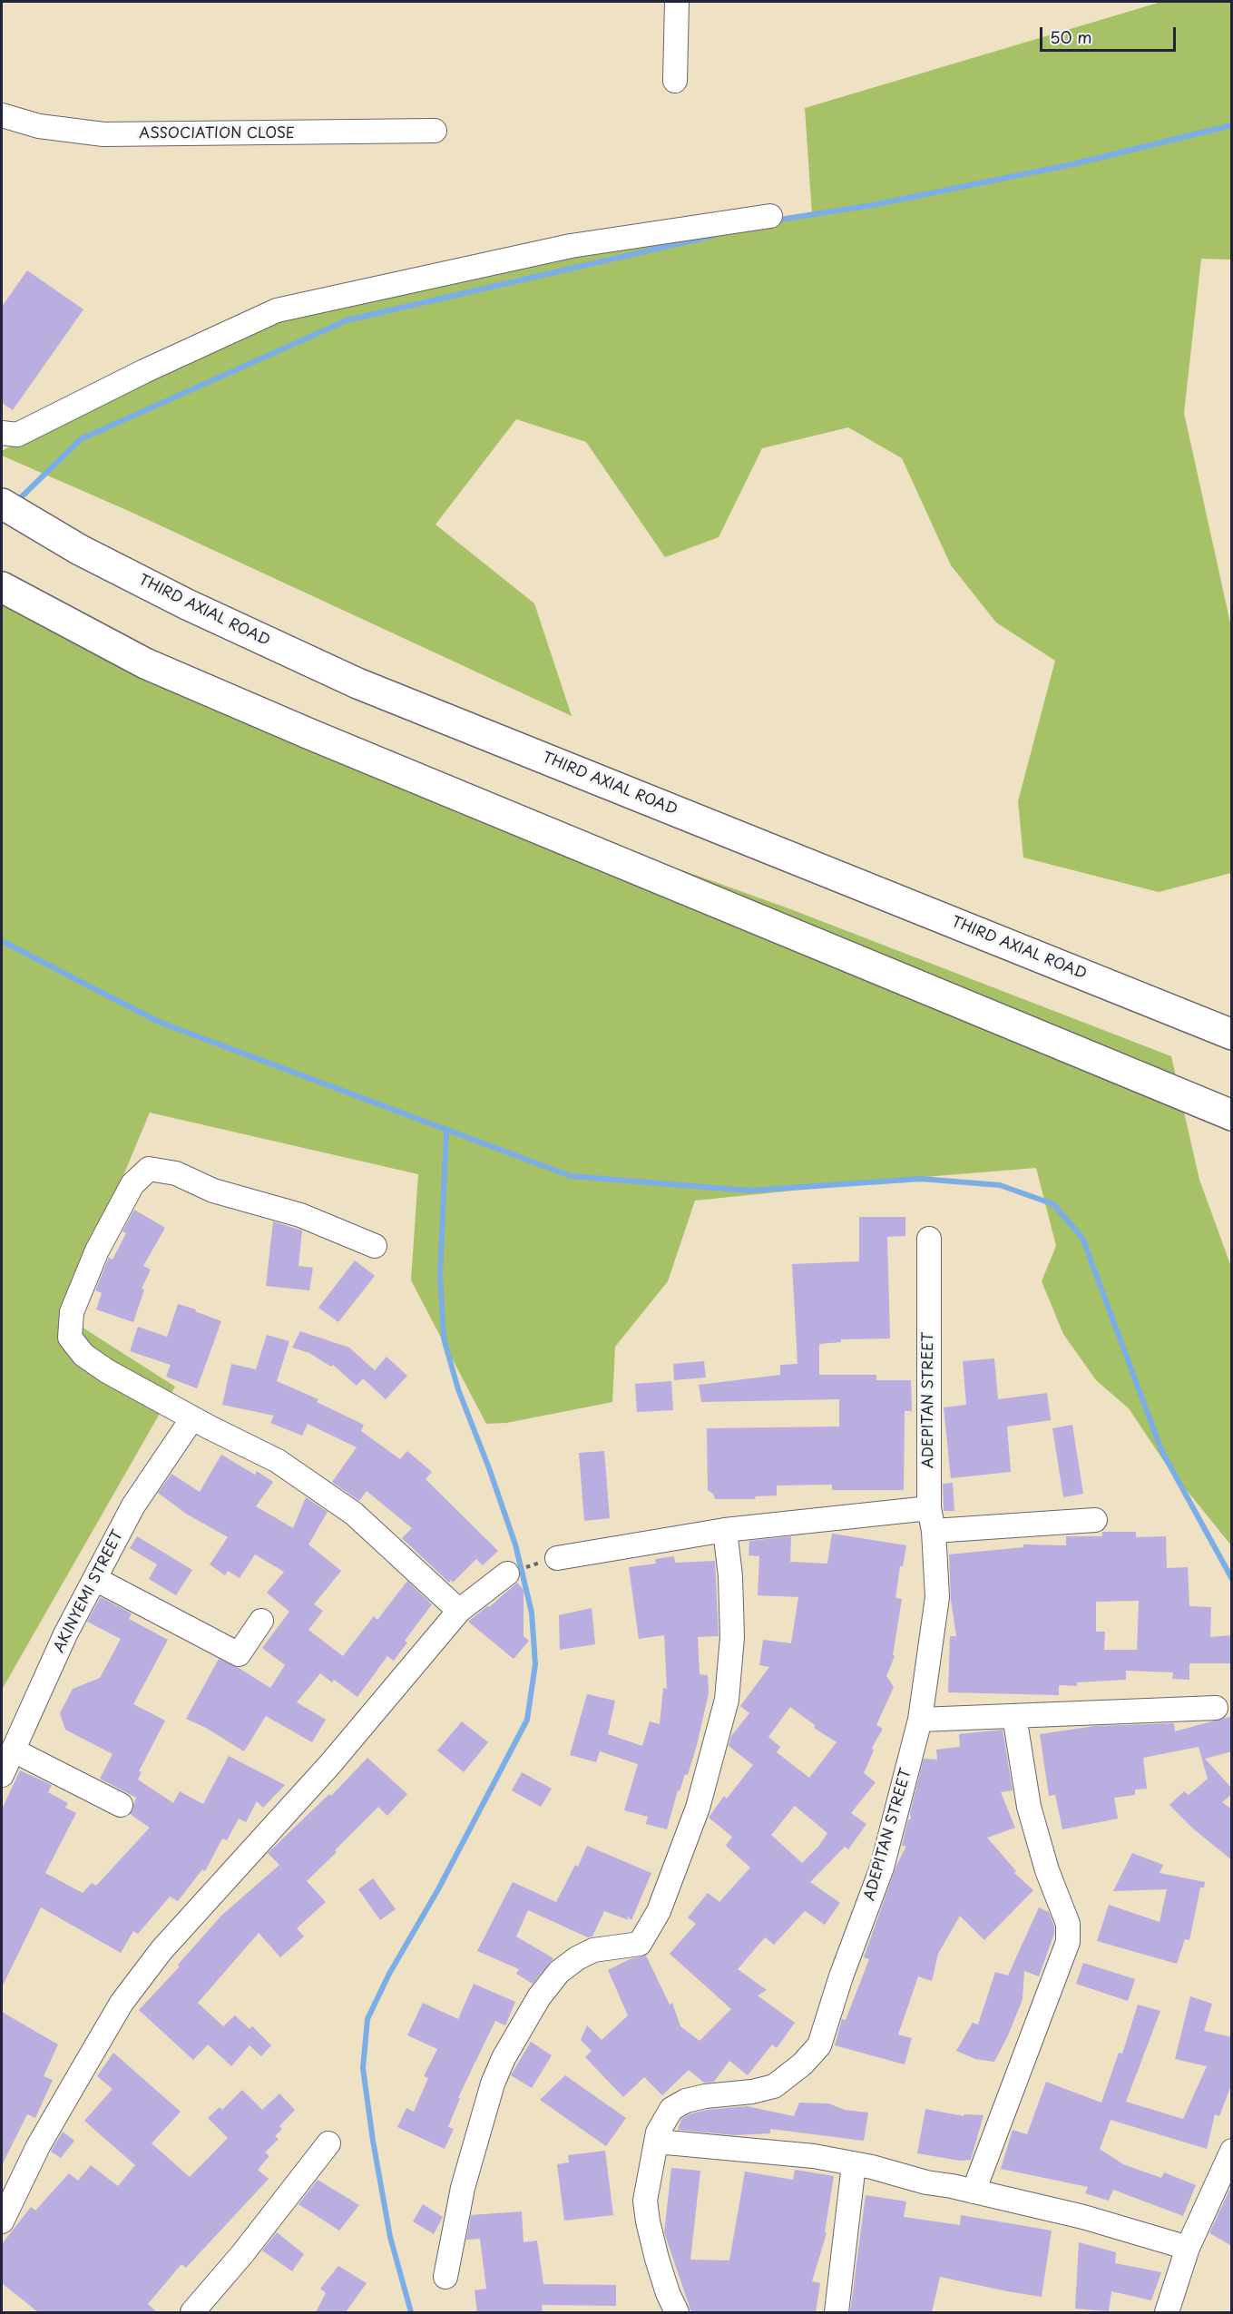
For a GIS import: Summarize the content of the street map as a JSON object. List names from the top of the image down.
{
  "streets": {
    "highway": ["THIRD AXIAL ROAD"],
    "street": ["ASSOCIATION CLOSE", "ADEPITAN STREET", "AKINYEMI STREET"]
  },
  "scale_bar": "50 m"
}
